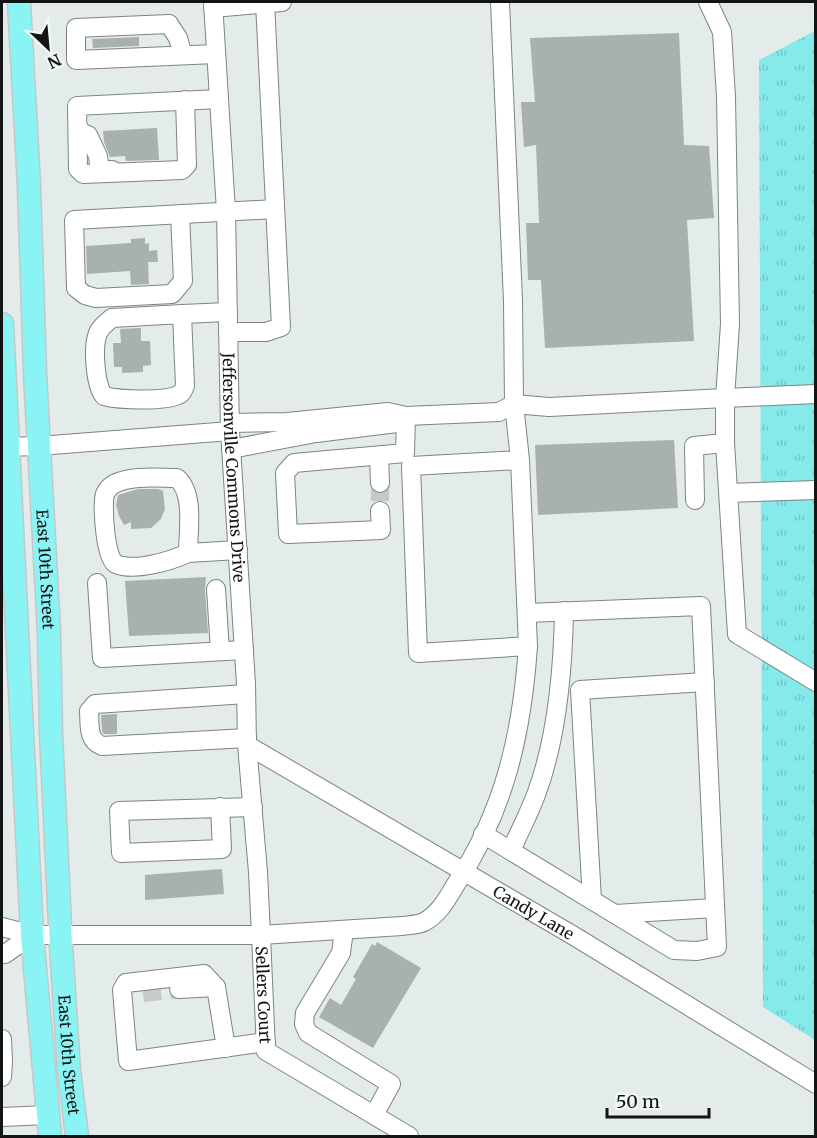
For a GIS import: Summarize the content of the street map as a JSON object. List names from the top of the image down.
{
  "streets": {
    "main road": ["East 10th Street"],
    "street": ["Jeffersonville Commons Drive", "Candy Lane", "Sellers Court"]
  },
  "crossings": [
    ["Jeffersonville Commons Drive", "Candy Lane"],
    ["Jeffersonville Commons Drive", "Sellers Court"],
    ["East 10th Street", "Sellers Court"]
  ],
  "scale_bar": "50 m",
  "north": "bottom right"
}
